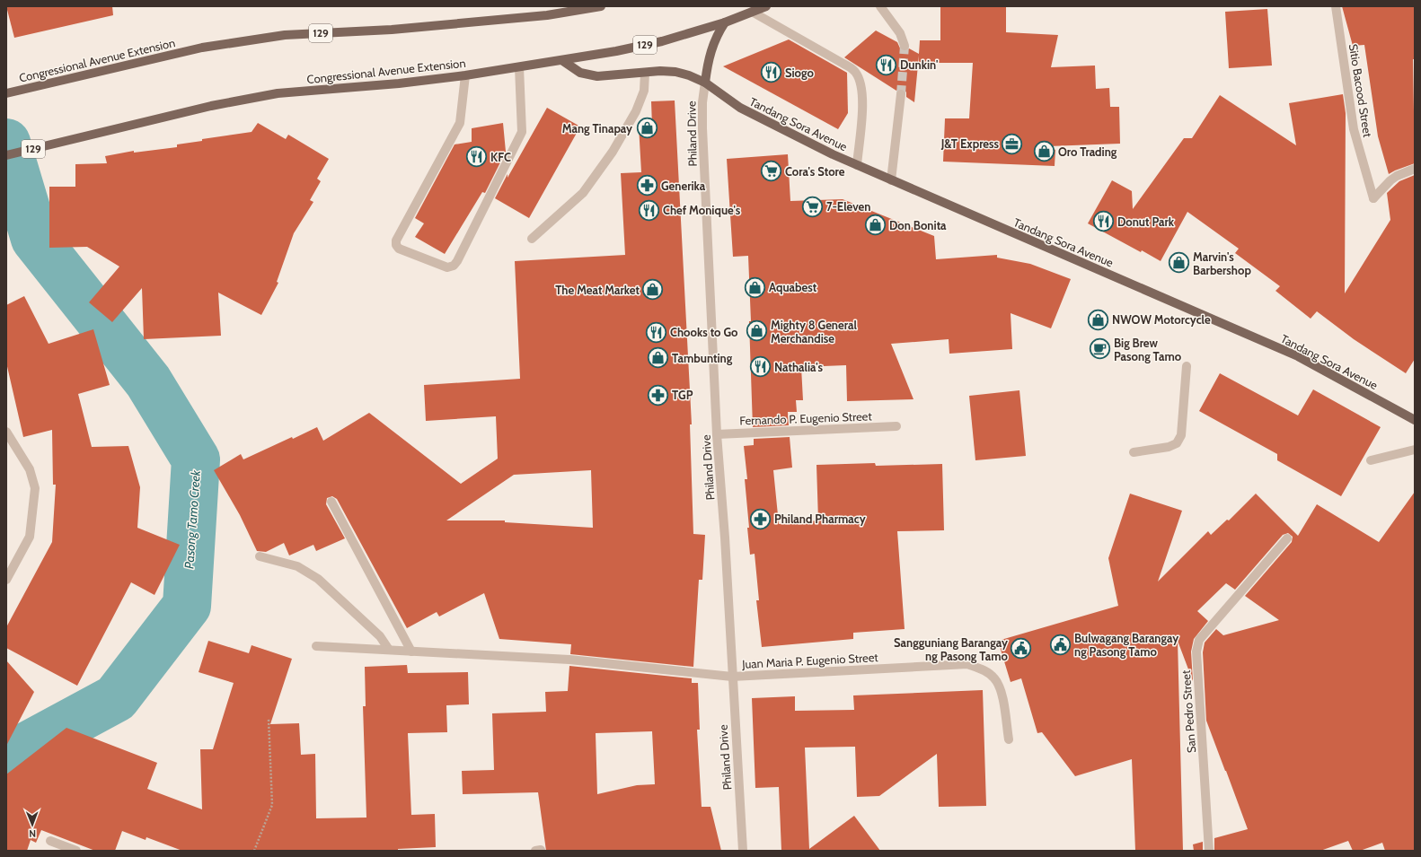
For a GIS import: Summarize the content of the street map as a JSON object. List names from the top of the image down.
{
  "streets": {
    "main road": ["129", "Congressional Avenue Extension", "Tandang Sora Avenue"],
    "street": [
      "Sitio Bacood Street",
      "Philand Drive",
      "Fernando P. Eugenio Street",
      "Juan Maria P. Eugenio Street",
      "San Pedro Street"
    ]
  },
  "crossings": [
    ["Congressional Avenue Extension", "Tandang Sora Avenue"],
    ["Tandang Sora Avenue", "Philand Drive"],
    ["Philand Drive", "Fernando P. Eugenio Street"],
    ["Philand Drive", "Juan Maria P. Eugenio Street"]
  ],
  "water": ["Pasong Tamo Creek"],
  "places": {
    "restaurant": [
      "Dunkin'",
      "Siogo",
      "KFC",
      "Chef Monique's",
      "Donut Park",
      "Chooks to Go",
      "Nathalia's"
    ],
    "shop": [
      "Mang Tinapay",
      "Oro Trading",
      "Don Bonita",
      "Marvin's Barbershop",
      "Aquabest",
      "The Meat Market",
      "NWOW Motorcycle",
      "Mighty 8 General Merchandise",
      "Tambunting"
    ],
    "office": ["J&T Express"],
    "supermarket": ["Cora's Store", "7-Eleven"],
    "pharmacy": ["Generika", "TGP", "Philand Pharmacy"],
    "cafe": ["Big Brew Pasong Tamo"],
    "public building": ["Bulwagang Barangay ng Pasong Tamo", "Sangguniang Barangay ng Pasong Tamo"]
  },
  "north": "bottom"
}
